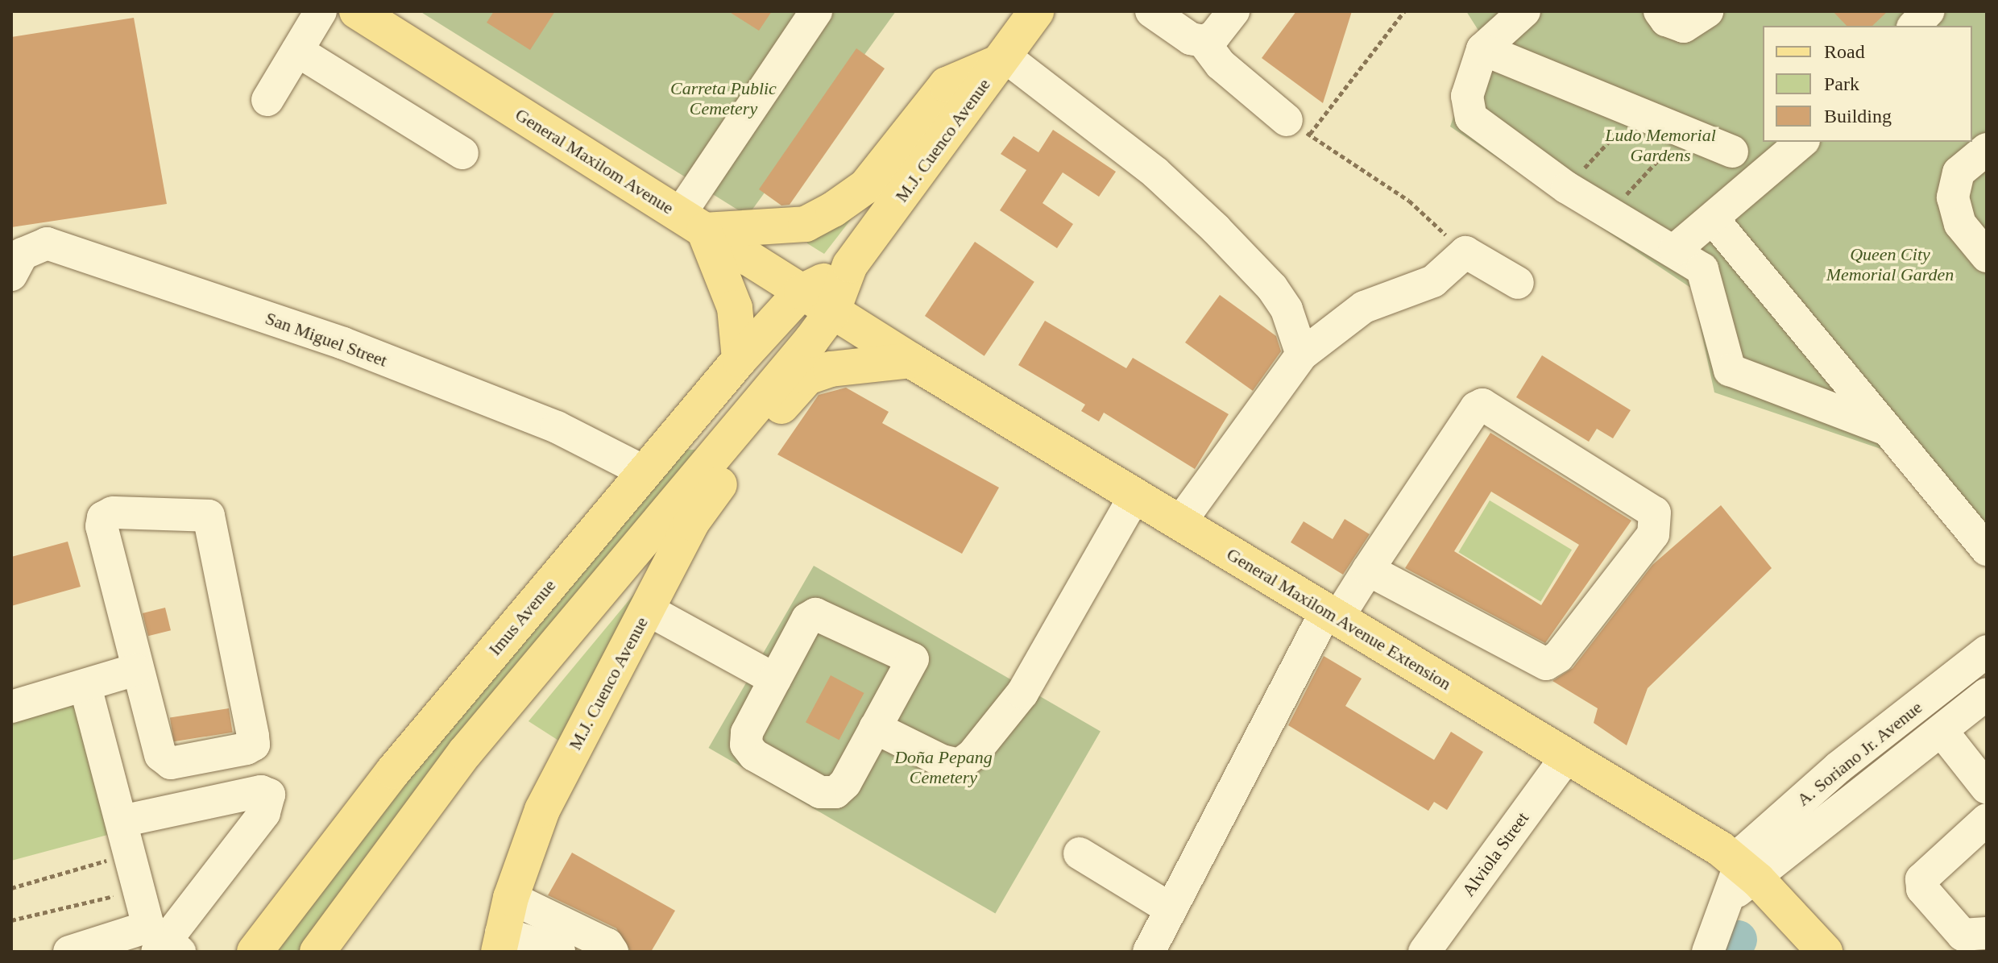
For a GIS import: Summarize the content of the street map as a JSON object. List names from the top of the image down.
{
  "streets": {
    "main road": [
      "M.J. Cuenco Avenue",
      "General Maxilom Avenue",
      "Imus Avenue",
      "General Maxilom Avenue Extension"
    ],
    "street": ["San Miguel Street", "A. Soriano Jr. Avenue", "Alviola Street"]
  },
  "crossings": [
    ["M.J. Cuenco Avenue", "General Maxilom Avenue"],
    ["M.J. Cuenco Avenue", "Imus Avenue"],
    ["M.J. Cuenco Avenue", "General Maxilom Avenue Extension"],
    ["General Maxilom Avenue", "Imus Avenue"],
    ["General Maxilom Avenue", "General Maxilom Avenue Extension"],
    ["San Miguel Street", "Imus Avenue"],
    ["General Maxilom Avenue Extension", "A. Soriano Jr. Avenue"],
    ["General Maxilom Avenue Extension", "Alviola Street"]
  ],
  "parks": [
    "Carreta Public Cemetery",
    "Ludo Memorial Gardens",
    "Queen City Memorial Garden",
    "Doña Pepang Cemetery"
  ],
  "legend": ["Road", "Park", "Building"]
}
